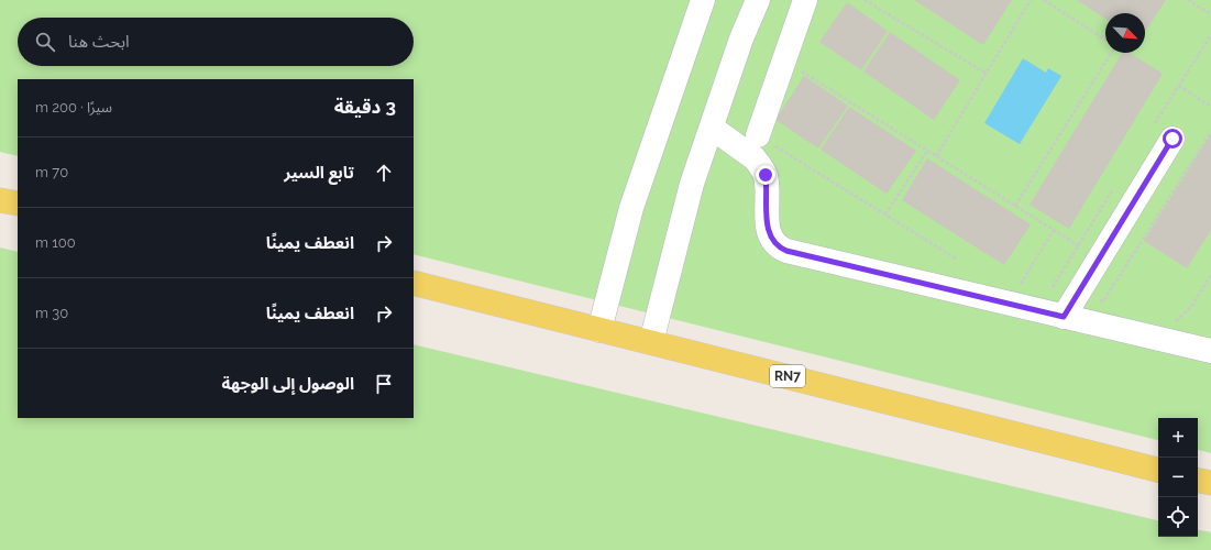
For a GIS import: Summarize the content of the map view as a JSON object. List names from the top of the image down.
{
  "streets": {
    "main road": ["RN7"]
  },
  "north": "bottom right",
  "page": {
    "search": "ابحث هنا",
    "heading": ["3 دقيقة", "سيرًا · 200 m"],
    "list": [
      ["تابع السير", "70 m"],
      ["انعطف يمينًا", "100 m"],
      ["انعطف يمينًا", "30 m"],
      "الوصول إلى الوجهة"
    ],
    "map_buttons": ["+", "−"]
  }
}
